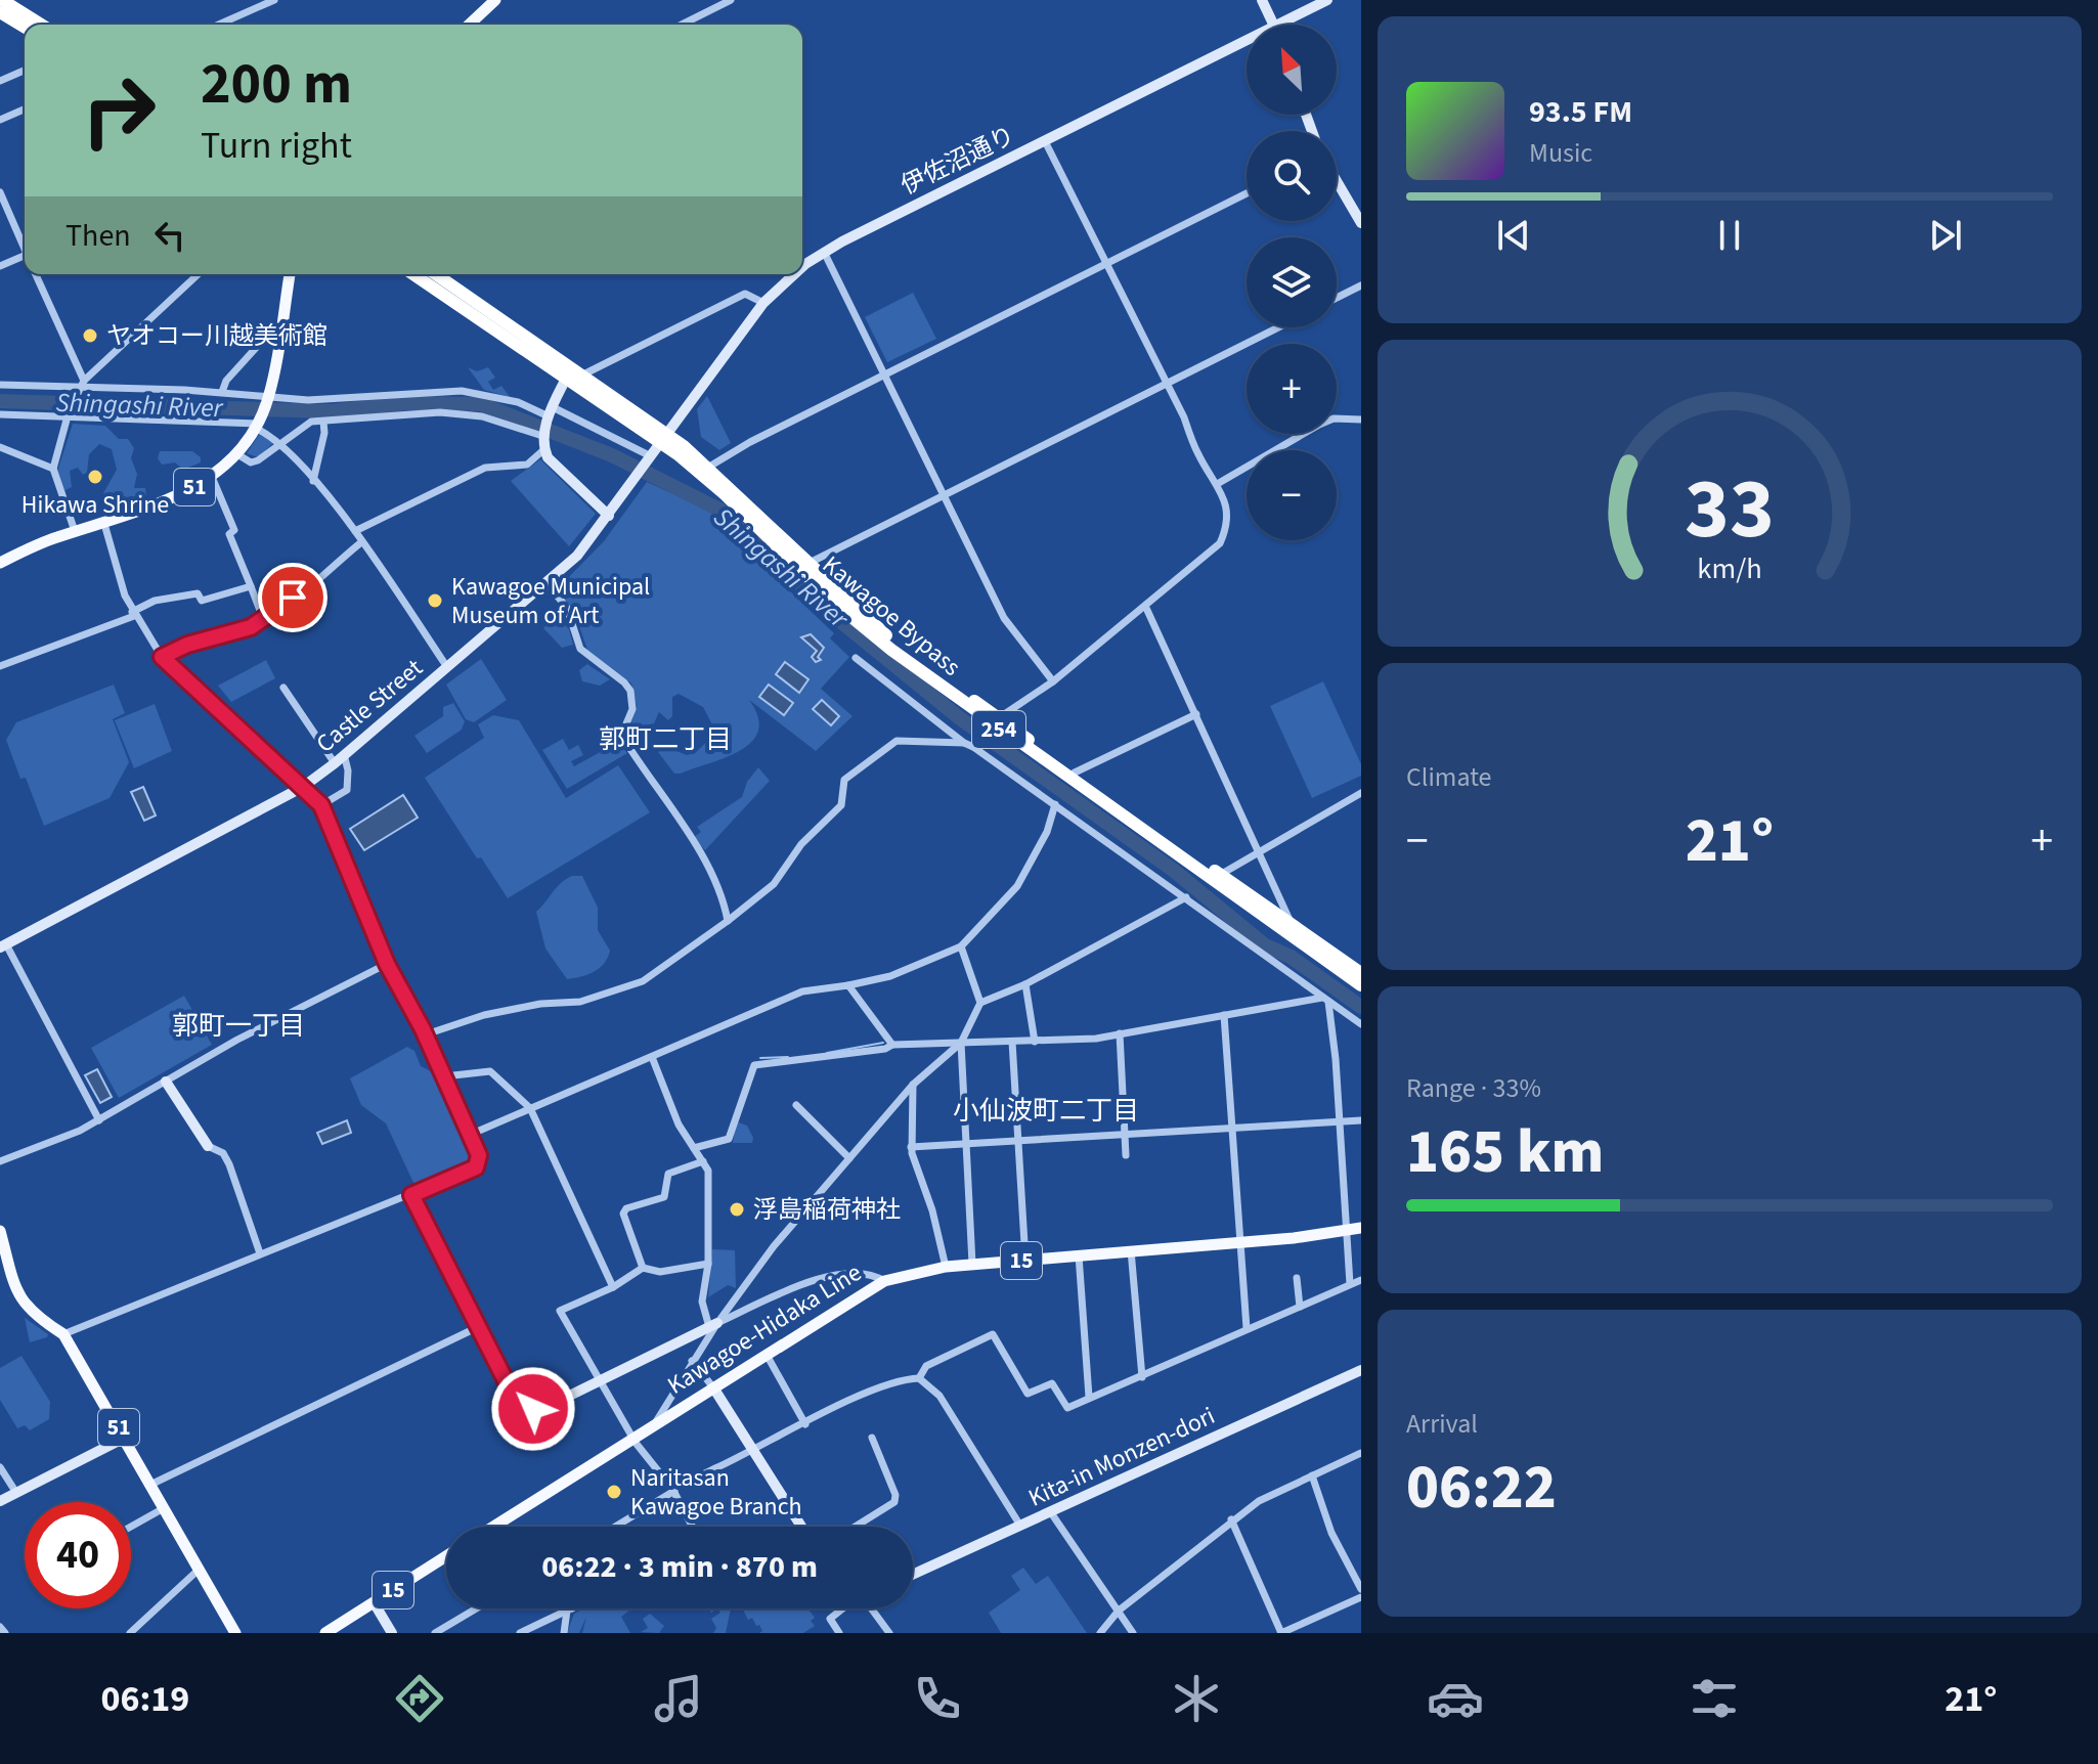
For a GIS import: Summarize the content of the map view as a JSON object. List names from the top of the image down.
{
  "streets": {
    "highway": ["Kawagoe Bypass", "254"],
    "main road": ["51", "15", "Kawagoe-Hidaka Line"],
    "street": ["伊佐沼通り", "Castle Street", "Kita-in Monzen-dori"]
  },
  "crossings": [
    ["伊佐沼通り", "Kawagoe Bypass"],
    ["伊佐沼通り", "Castle Street"],
    ["Kawagoe Bypass", "Castle Street"]
  ],
  "districts": ["郭町二丁目", "郭町一丁目", "小仙波町二丁目"],
  "water": ["Shingashi River"],
  "places": [
    "ヤオコー川越美術館",
    "Hikawa Shrine",
    "Kawagoe Municipal Museum of Art",
    "浮島稲荷神社",
    "Naritasan Kawagoe Branch"
  ],
  "north": "top left",
  "page": {
    "map_buttons": ["+", "−"],
    "turn": ["200 m", "Turn right"],
    "song": ["93.5 FM", "Music"],
    "then": "Then",
    "tile": [
      "Climate",
      ["Range · 33%", "165 km"],
      ["Arrival", "06:22"]
    ],
    "heat": ["−", "21°", "+"],
    "limit": "40",
    "trip": "06:22 · 3 min · 870 m",
    "tabs": ["06:19", "21°"],
    "gauge": ["33", "km/h"]
  }
}
